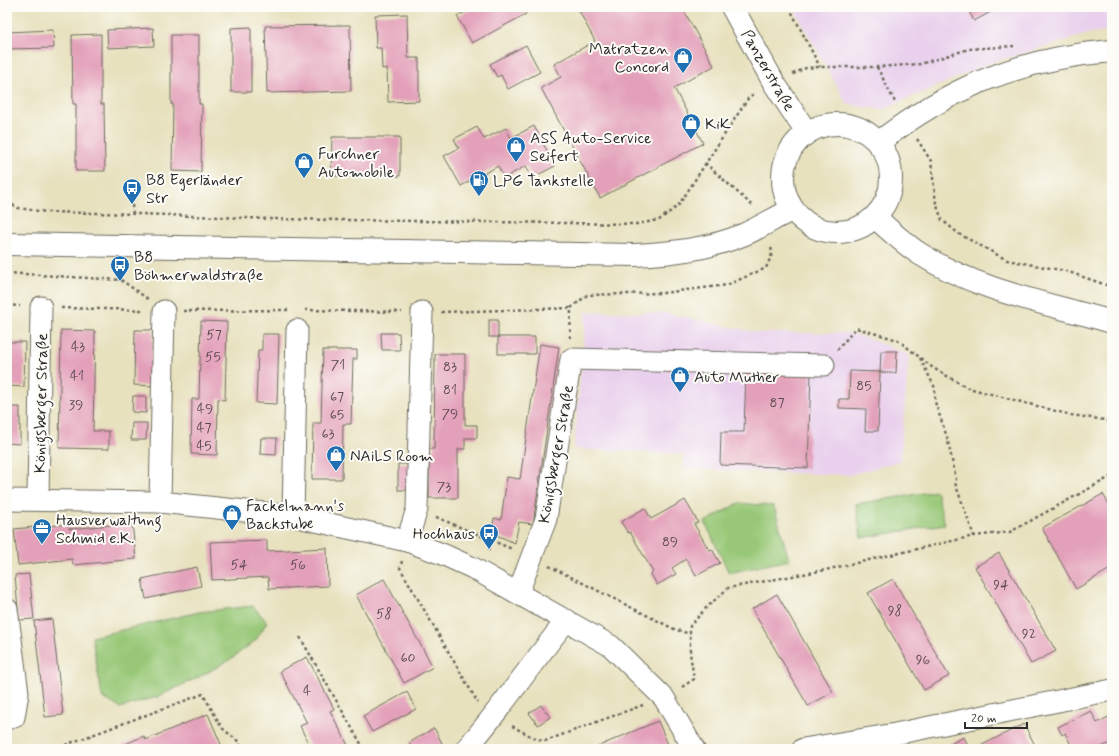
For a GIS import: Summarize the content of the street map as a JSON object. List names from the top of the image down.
{
  "streets": {
    "main road": ["Panzerstraße"],
    "street": ["Königsberger Straße"]
  },
  "places": {
    "shop": [
      "Matratzen Concord",
      "KiK",
      "ASS Auto-Service Seifert",
      "Furchner Automobile",
      "Auto Muther",
      "NAiLS Room",
      "Fackelmann's Backstube"
    ],
    "fuel station": ["LPG Tankstelle"],
    "bus stop": ["B8 Egerländer Str", "B8 Böhmerwaldstraße", "Hochhaus"],
    "office": ["Hausverwaltung Schmid e.K."]
  },
  "house_numbers": [
    "57",
    "43",
    "55",
    "71",
    "83",
    "41",
    "85",
    "81",
    "67",
    "87",
    "39",
    "49",
    "79",
    "65",
    "47",
    "63",
    "45",
    "73",
    "89",
    "54",
    "56",
    "94",
    "98",
    "58",
    "92",
    "60",
    "96",
    "4"
  ],
  "scale_bar": "20 m"
}
